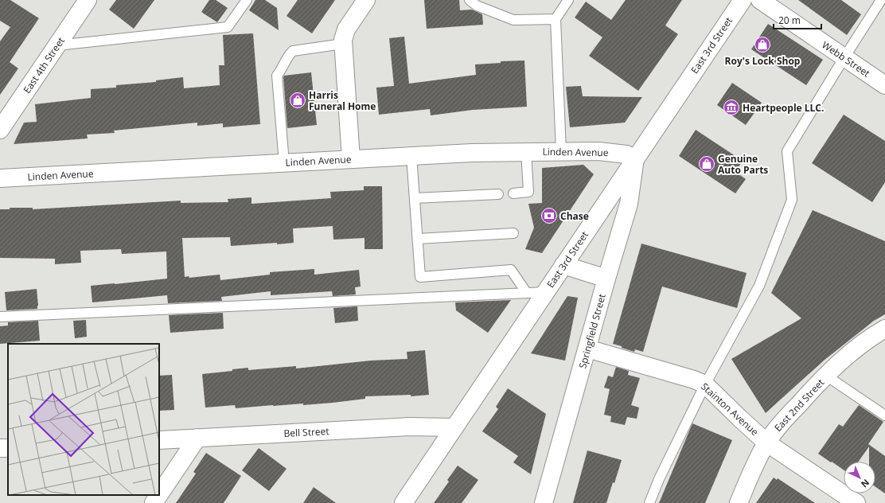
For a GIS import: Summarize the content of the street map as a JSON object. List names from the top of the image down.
{
  "streets": {
    "street": [
      "East 3rd Street",
      "Webb Street",
      "East 4th Street",
      "Linden Avenue",
      "Springfield Street",
      "East 2nd Street",
      "Stainton Avenue",
      "Bell Street"
    ]
  },
  "crossings": [
    ["East 3rd Street", "Linden Avenue"],
    ["East 3rd Street", "Springfield Street"],
    ["East 3rd Street", "Bell Street"],
    ["Linden Avenue", "Springfield Street"],
    ["Springfield Street", "Stainton Avenue"],
    ["East 2nd Street", "Stainton Avenue"]
  ],
  "places": {
    "shop": ["Roy's Lock Shop", "Harris Funeral Home", "Genuine Auto Parts"],
    "museum": ["Heartpeople LLC."],
    "bank": ["Chase"]
  },
  "scale_bar": "20 m",
  "north": "bottom right"
}
